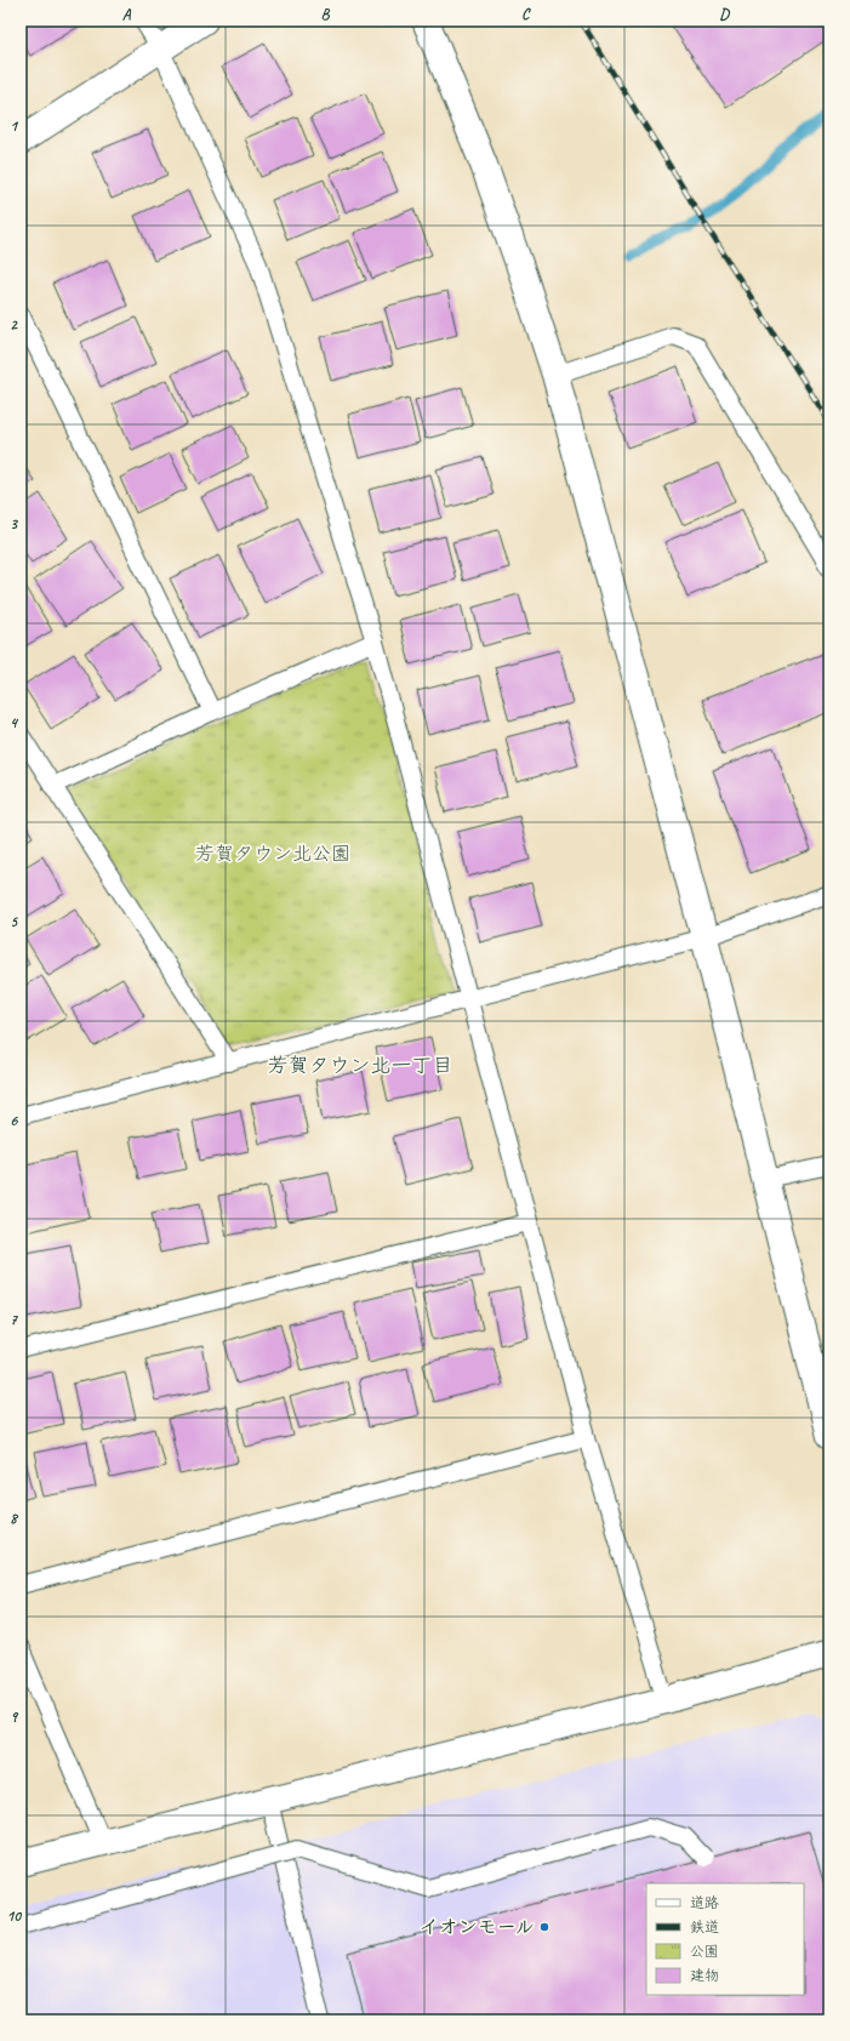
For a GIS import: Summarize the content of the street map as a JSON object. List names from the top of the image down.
{
  "districts": ["芳賀タウン北一丁目"],
  "parks": ["芳賀タウン北公園"],
  "places": ["イオンモール"],
  "legend": [
    "道路",
    "鉄道",
    "公園",
    "建物"
  ],
  "grid": {
    "columns": [
      "A",
      "B",
      "C",
      "D"
    ],
    "rows": [
      "1",
      "2",
      "3",
      "4",
      "5",
      "6",
      "7",
      "8",
      "9",
      "10"
    ]
  }
}
